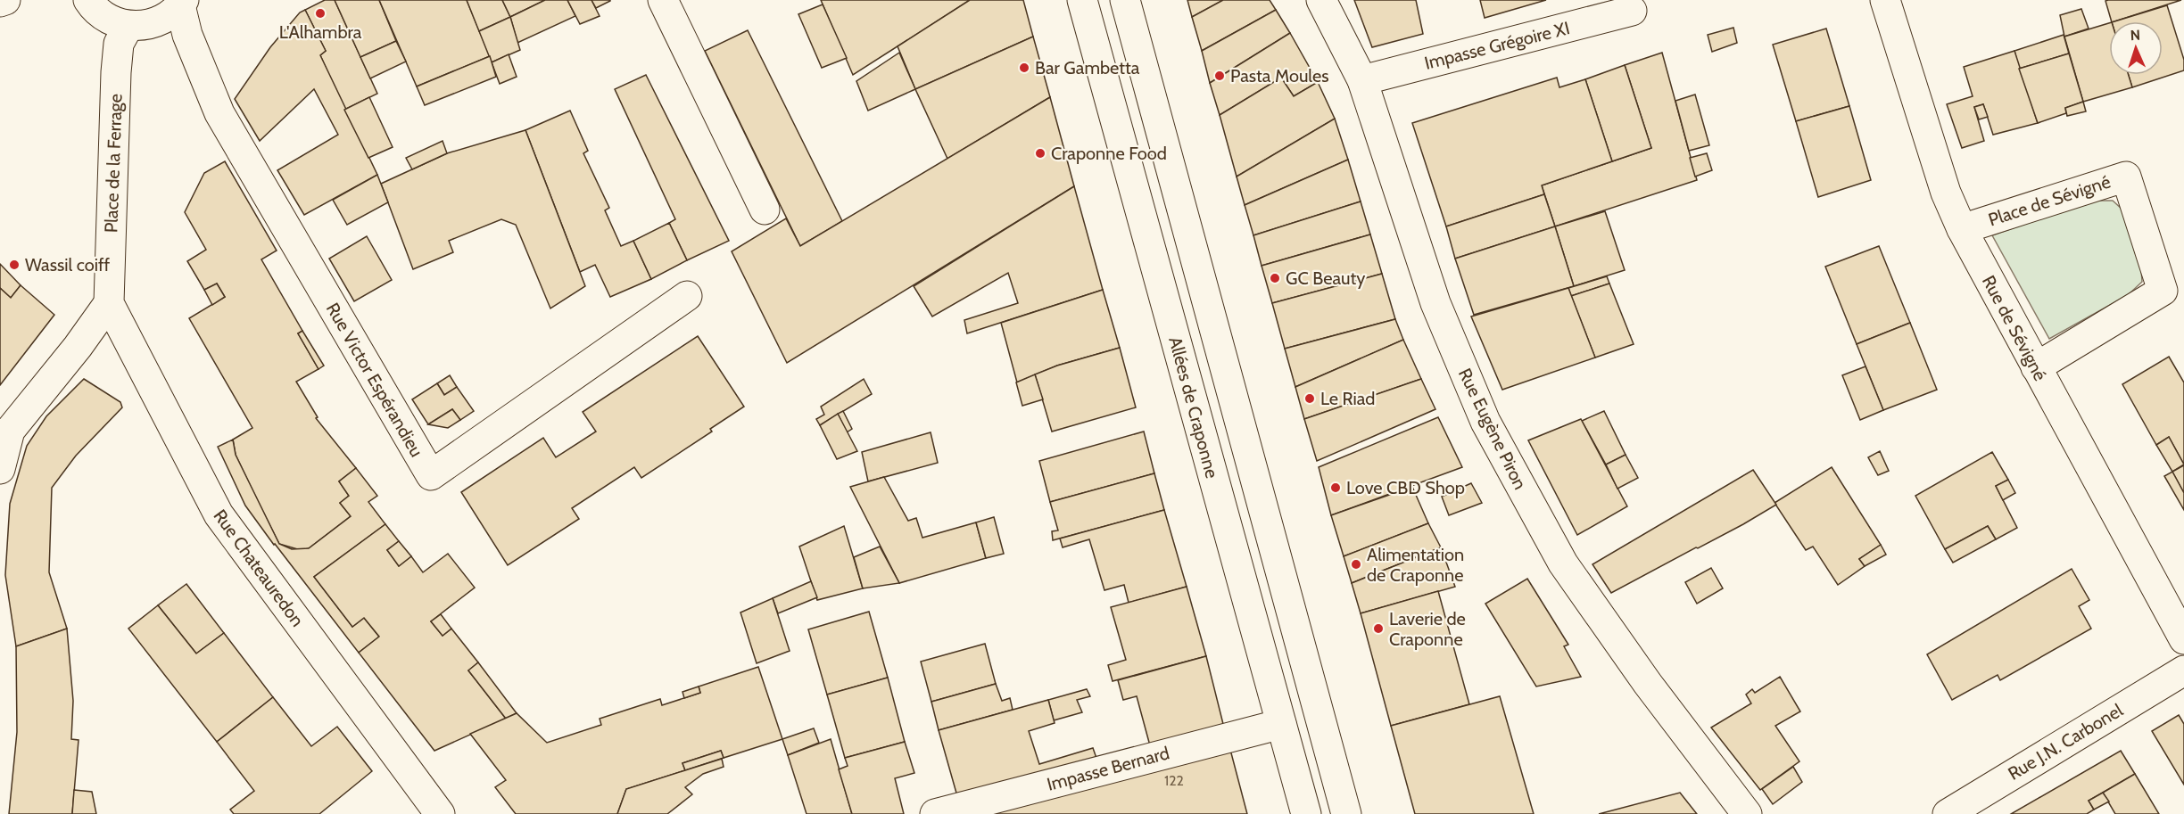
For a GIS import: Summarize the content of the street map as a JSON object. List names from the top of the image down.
{
  "streets": {
    "street": [
      "Impasse Grégoire XI",
      "Place de la Ferrage",
      "Place de Sévigné",
      "Rue de Sévigné",
      "Rue Victor Espérandieu",
      "Allées de Craponne",
      "Rue Eugène Piron",
      "Rue Chateauredon",
      "Rue J.N. Carbonel",
      "Impasse Bernard"
    ]
  },
  "crossings": [
    ["Impasse Grégoire XI", "Rue Eugène Piron"],
    ["Place de la Ferrage", "Rue Chateauredon"],
    ["Place de Sévigné", "Rue de Sévigné"],
    ["Allées de Craponne", "Impasse Bernard"]
  ],
  "places": [
    "L'Alhambra",
    "Bar Gambetta",
    "Pasta Moules",
    "Craponne Food",
    "Wassil coiff",
    "GC Beauty",
    "Le Riad",
    "Love CBD Shop",
    "Alimentation de Craponne",
    "Laverie de Craponne"
  ],
  "house_numbers": ["122"],
  "north": "top"
}
